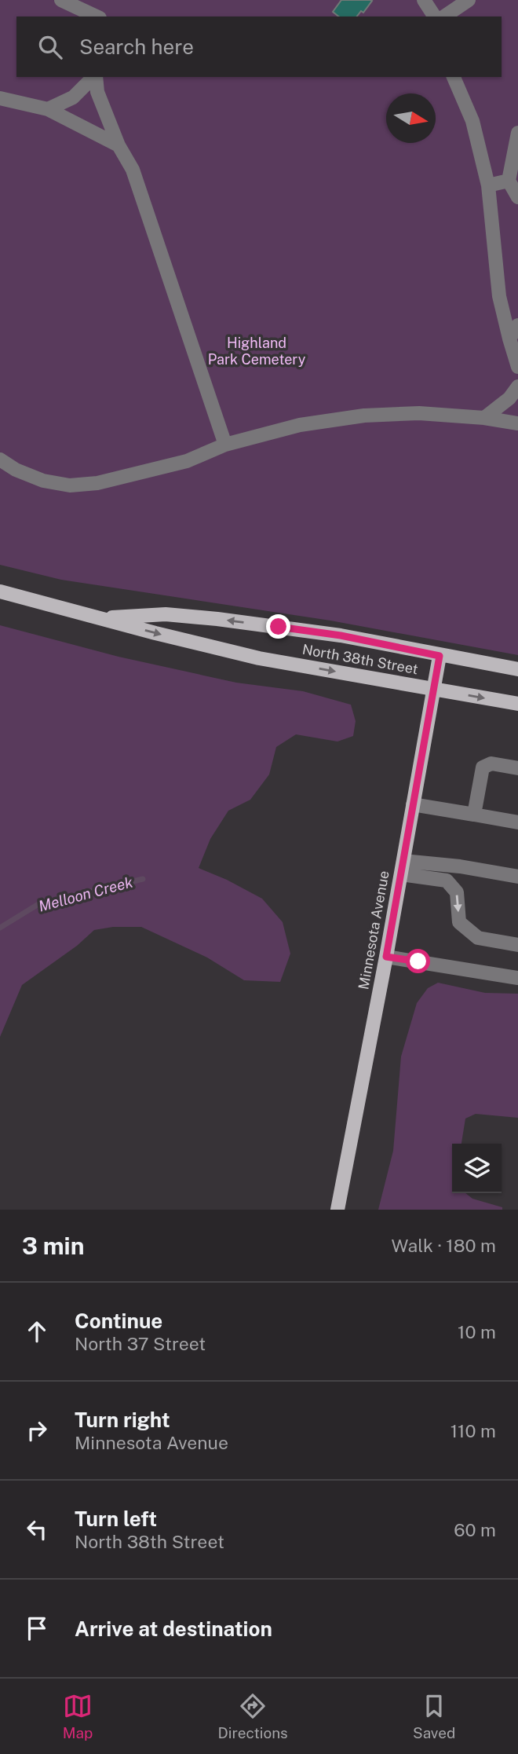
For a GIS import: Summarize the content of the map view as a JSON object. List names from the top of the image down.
{
  "streets": {
    "main road": ["North 38th Street", "Minnesota Avenue"]
  },
  "crossings": [
    ["North 38th Street", "Minnesota Avenue"]
  ],
  "water": ["Melloon Creek"],
  "parks": ["Highland Park Cemetery"],
  "north": "right",
  "page": {
    "search": "Search here",
    "heading": ["3 min", "Walk · 180 m"],
    "list": [
      ["Continue", "North 37 Street", "10 m"],
      ["Turn right", "Minnesota Avenue", "110 m"],
      ["Turn left", "North 38th Street", "60 m"],
      "Arrive at destination"
    ],
    "nav": ["Map", "Directions", "Saved"]
  }
}
